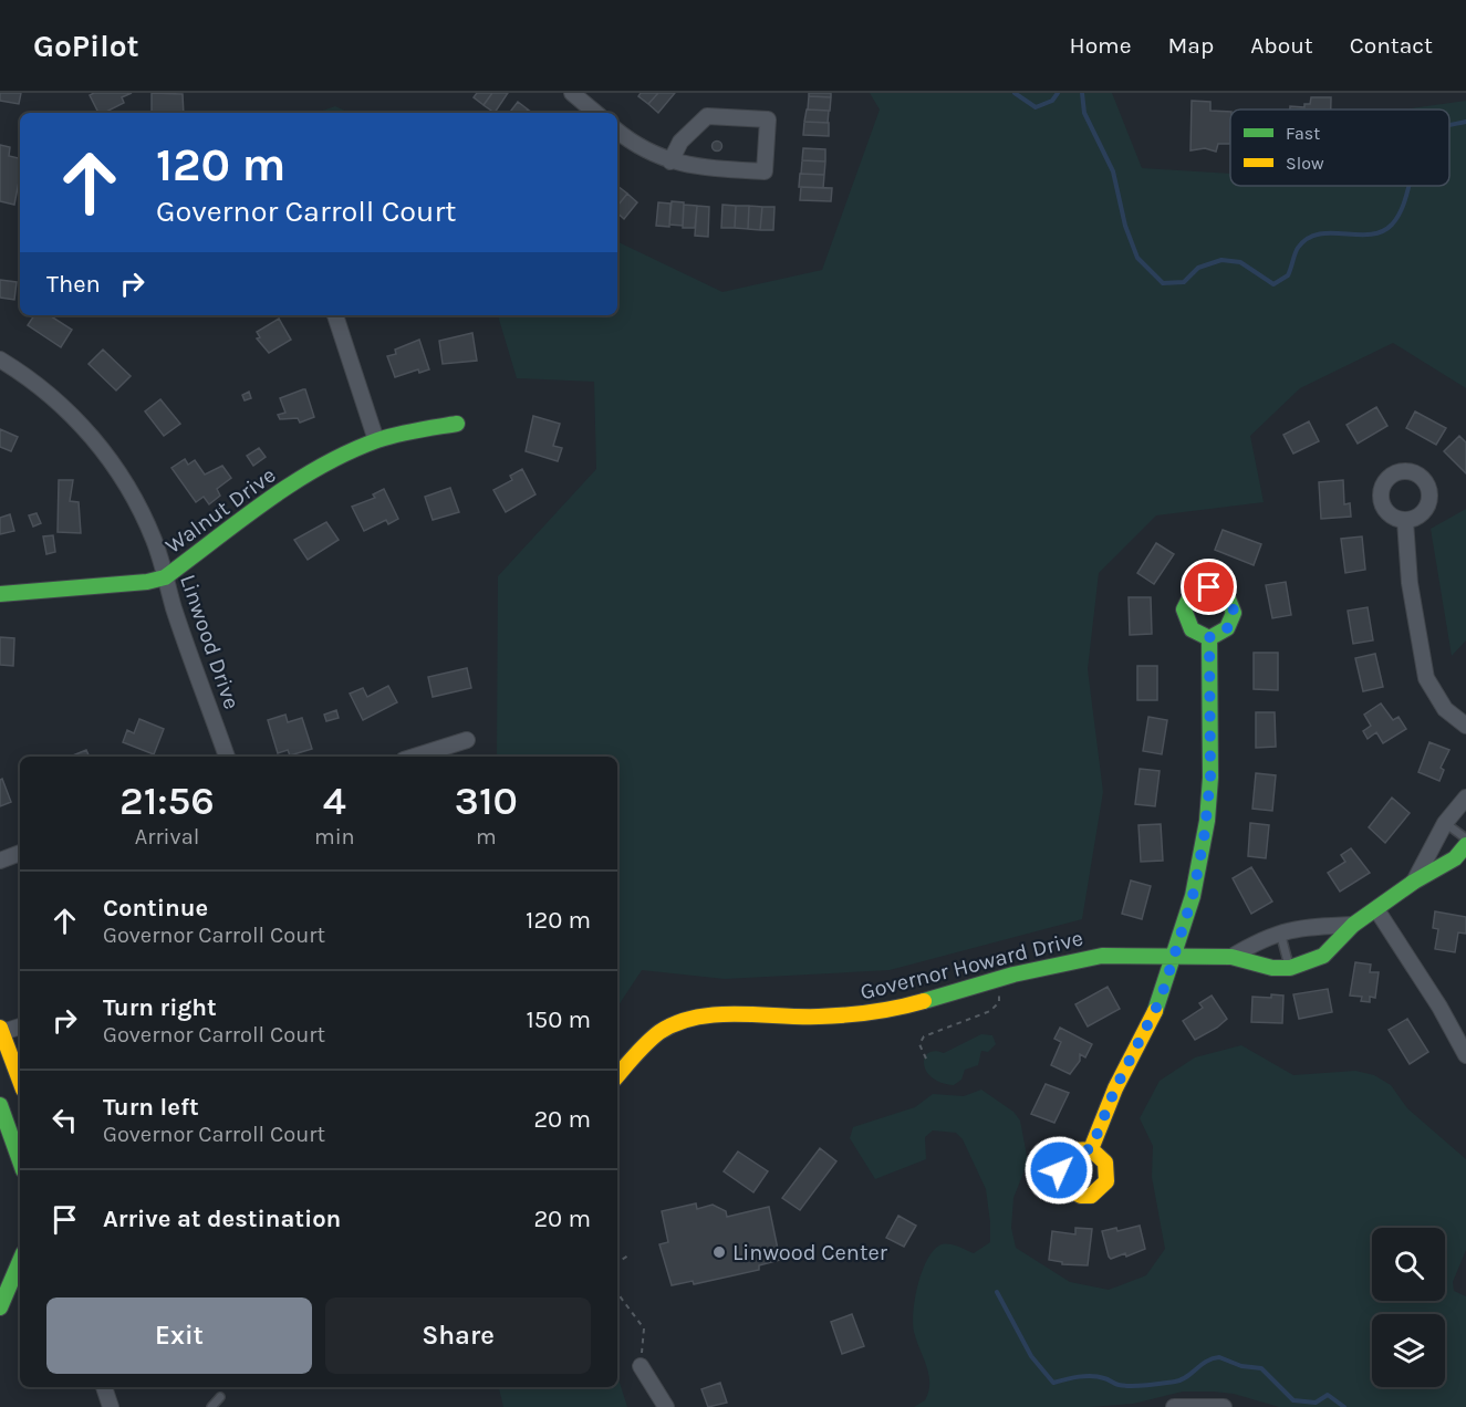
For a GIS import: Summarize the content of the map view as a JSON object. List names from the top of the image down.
{
  "streets": {
    "street": ["Walnut Drive", "Linwood Drive", "Governor Howard Drive"]
  },
  "crossings": [
    ["Walnut Drive", "Linwood Drive"]
  ],
  "places": ["Linwood Center"],
  "legend": ["Fast", "Slow"],
  "page": {
    "header": "GoPilot",
    "nav": [
      "Home",
      "Map",
      "About",
      "Contact"
    ],
    "turn": ["120 m", "Governor Carroll Court"],
    "then": "Then",
    "eta": [
      "21:56",
      "Arrival",
      "4",
      "min",
      "310",
      "m"
    ],
    "list": [
      {
        "name": "Continue",
        "note": "Governor Carroll Court",
        "value": "120 m"
      },
      {
        "name": "Turn right",
        "note": "Governor Carroll Court",
        "value": "150 m"
      },
      {
        "name": "Turn left",
        "note": "Governor Carroll Court",
        "value": "20 m"
      },
      {
        "name": "Arrive at destination",
        "value": "20 m"
      }
    ],
    "buttons": ["Exit", "Share"]
  }
}
